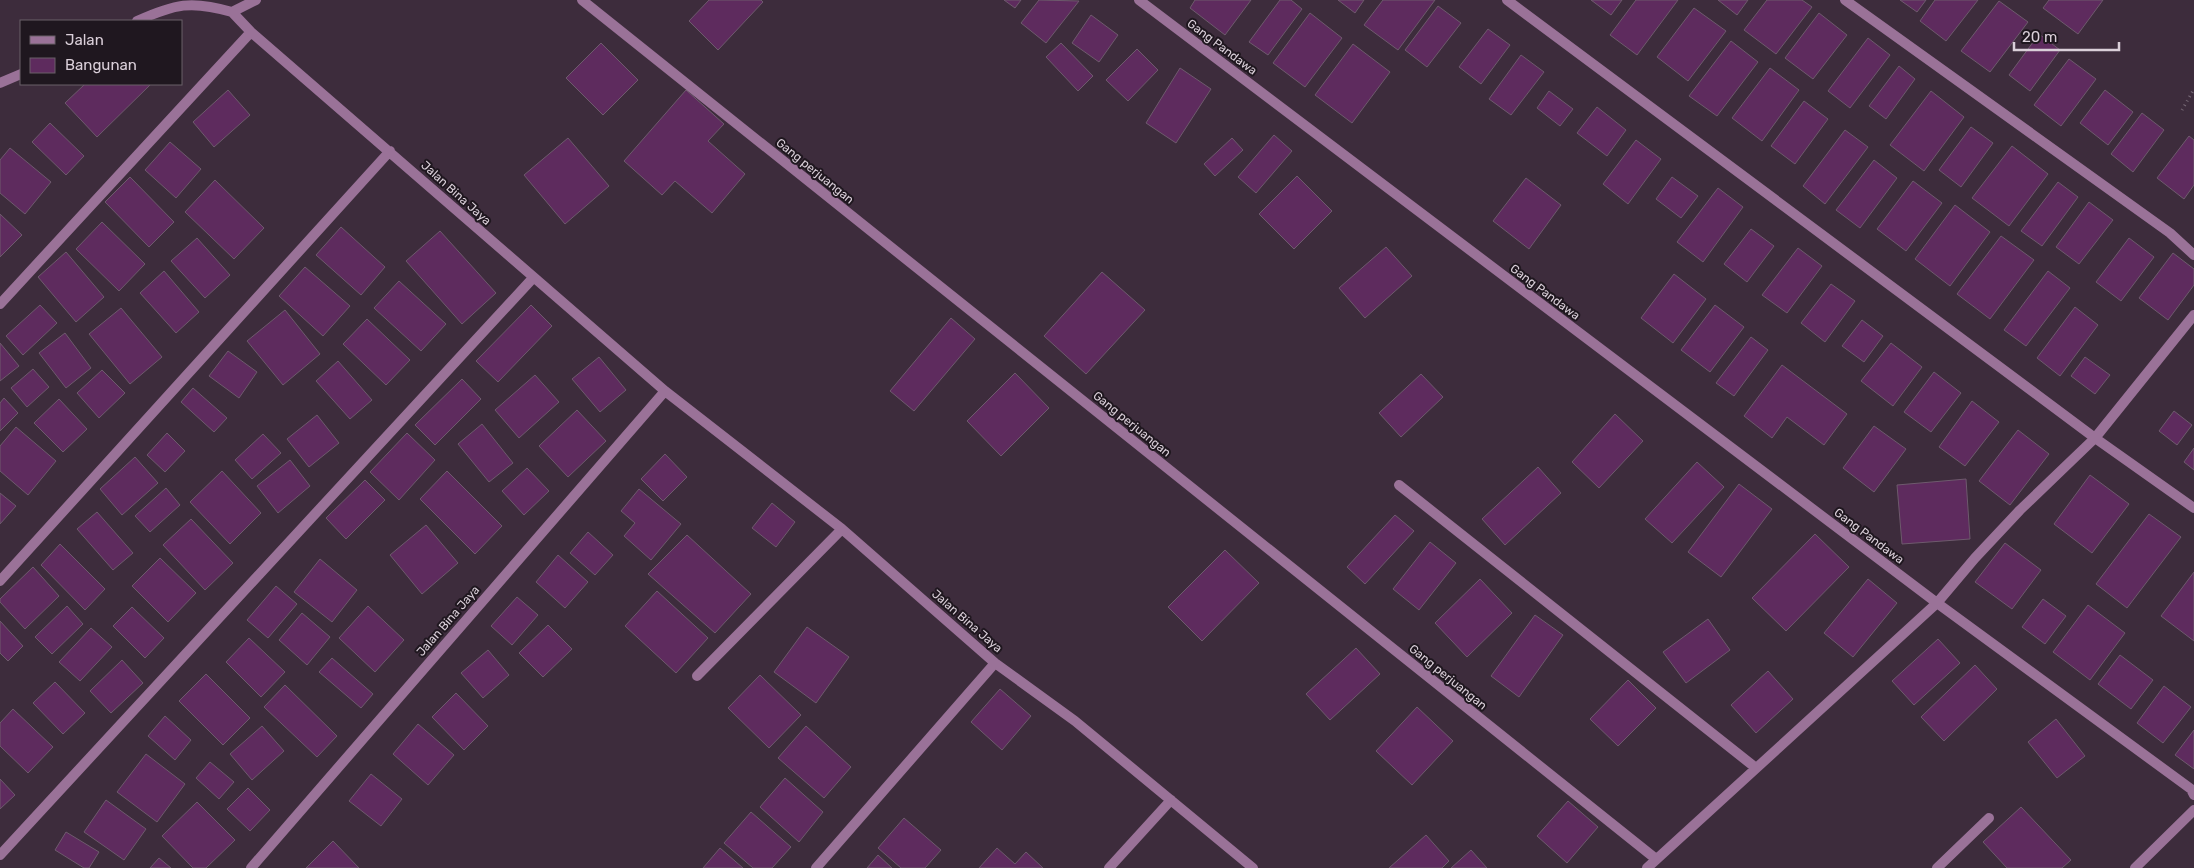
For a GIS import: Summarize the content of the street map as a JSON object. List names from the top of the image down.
{
  "streets": {
    "street": ["Gang Pandawa", "Gang perjuangan", "Jalan Bina Jaya"]
  },
  "legend": ["Jalan", "Bangunan"],
  "scale_bar": "20 m"
}
